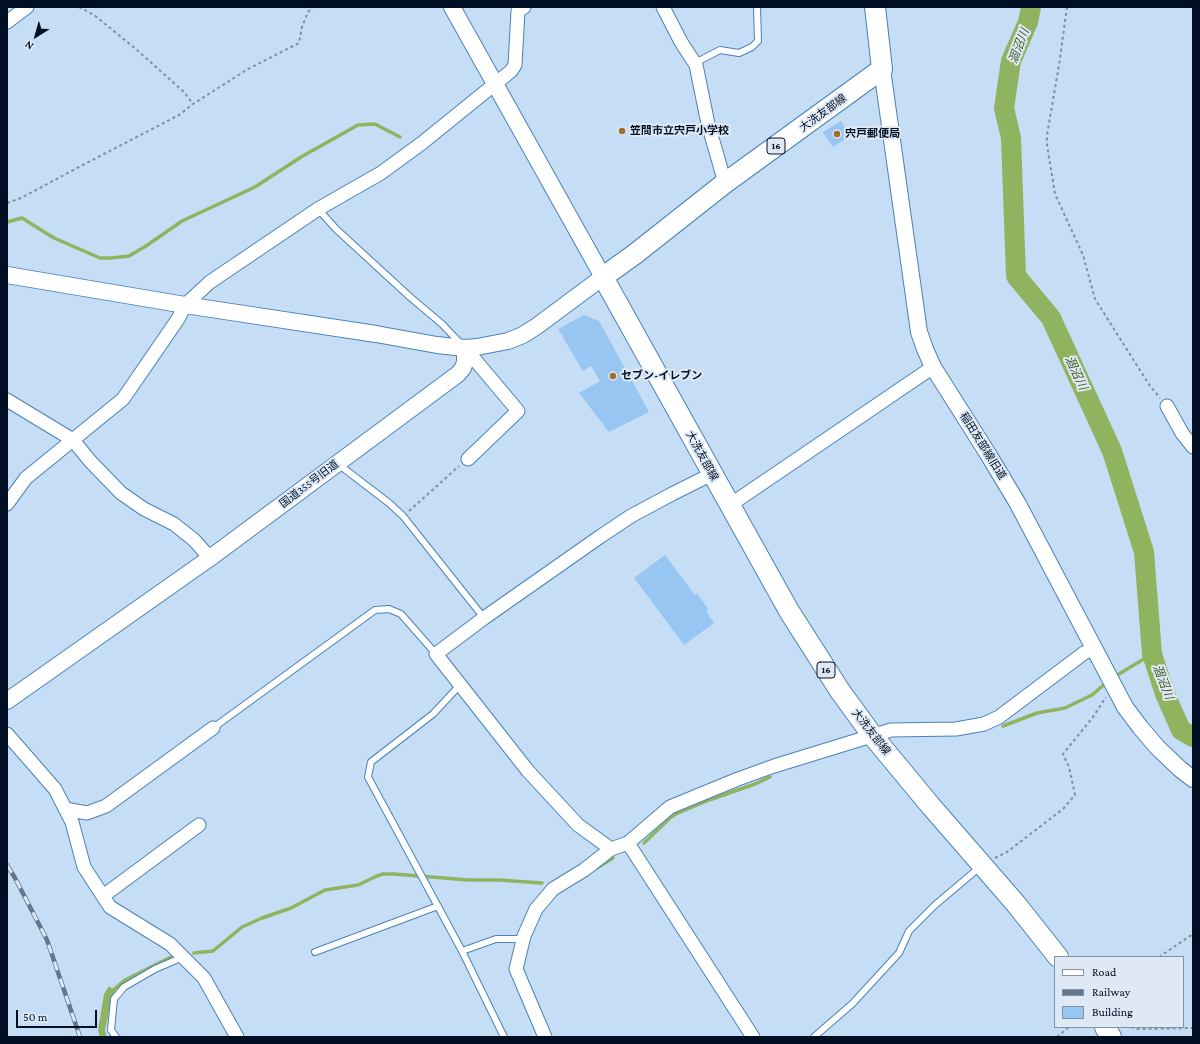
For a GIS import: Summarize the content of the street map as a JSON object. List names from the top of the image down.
{
  "streets": {
    "main road": ["大洗友部線", "16"],
    "street": ["稲田友部線旧道", "国道355号旧道"]
  },
  "crossings": [
    ["大洗友部線", "稲田友部線旧道"]
  ],
  "water": ["涸沼川"],
  "places": ["笠間市立宍戸小学校", "宍戸郵便局", "セブン-イレブン"],
  "legend": ["Road", "Railway", "Building"],
  "scale_bar": "50 m",
  "north": "bottom left"
}
